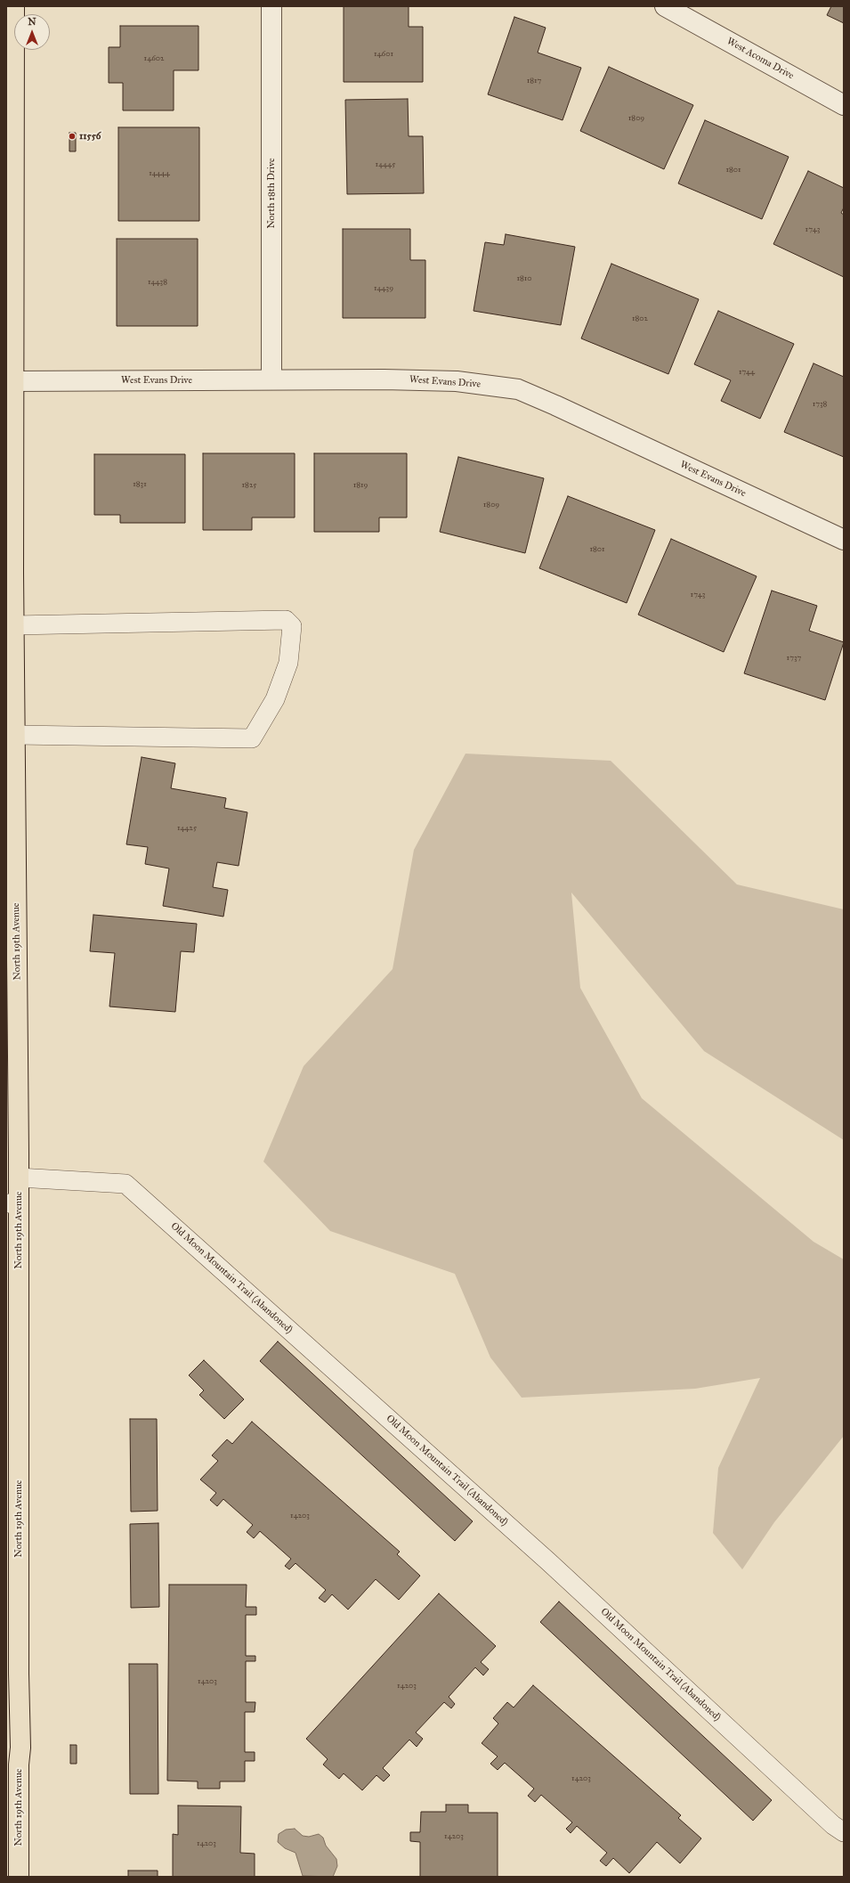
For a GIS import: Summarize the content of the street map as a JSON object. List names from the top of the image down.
{
  "streets": {
    "main road": ["North 19th Avenue"],
    "street": ["West Acoma Drive", "North 18th Drive", "West Evans Drive"],
    "lane": ["Old Moon Mountain Trail (Abandoned)"]
  },
  "crossings": [
    ["North 18th Drive", "West Evans Drive"],
    ["West Evans Drive", "North 19th Avenue"],
    ["North 19th Avenue", "Old Moon Mountain Trail (Abandoned)"]
  ],
  "places": ["11556"],
  "house_numbers": [
    "14601",
    "14602",
    "1817",
    "1809",
    "14445",
    "1801",
    "14444",
    "1743",
    "1810",
    "14438",
    "14439",
    "1802",
    "1744",
    "1738",
    "1831",
    "1825",
    "1819",
    "1809",
    "1801",
    "1743",
    "1737",
    "14425",
    "14203",
    "14203",
    "14203",
    "14203",
    "14203",
    "14203"
  ],
  "north": "top"
}
